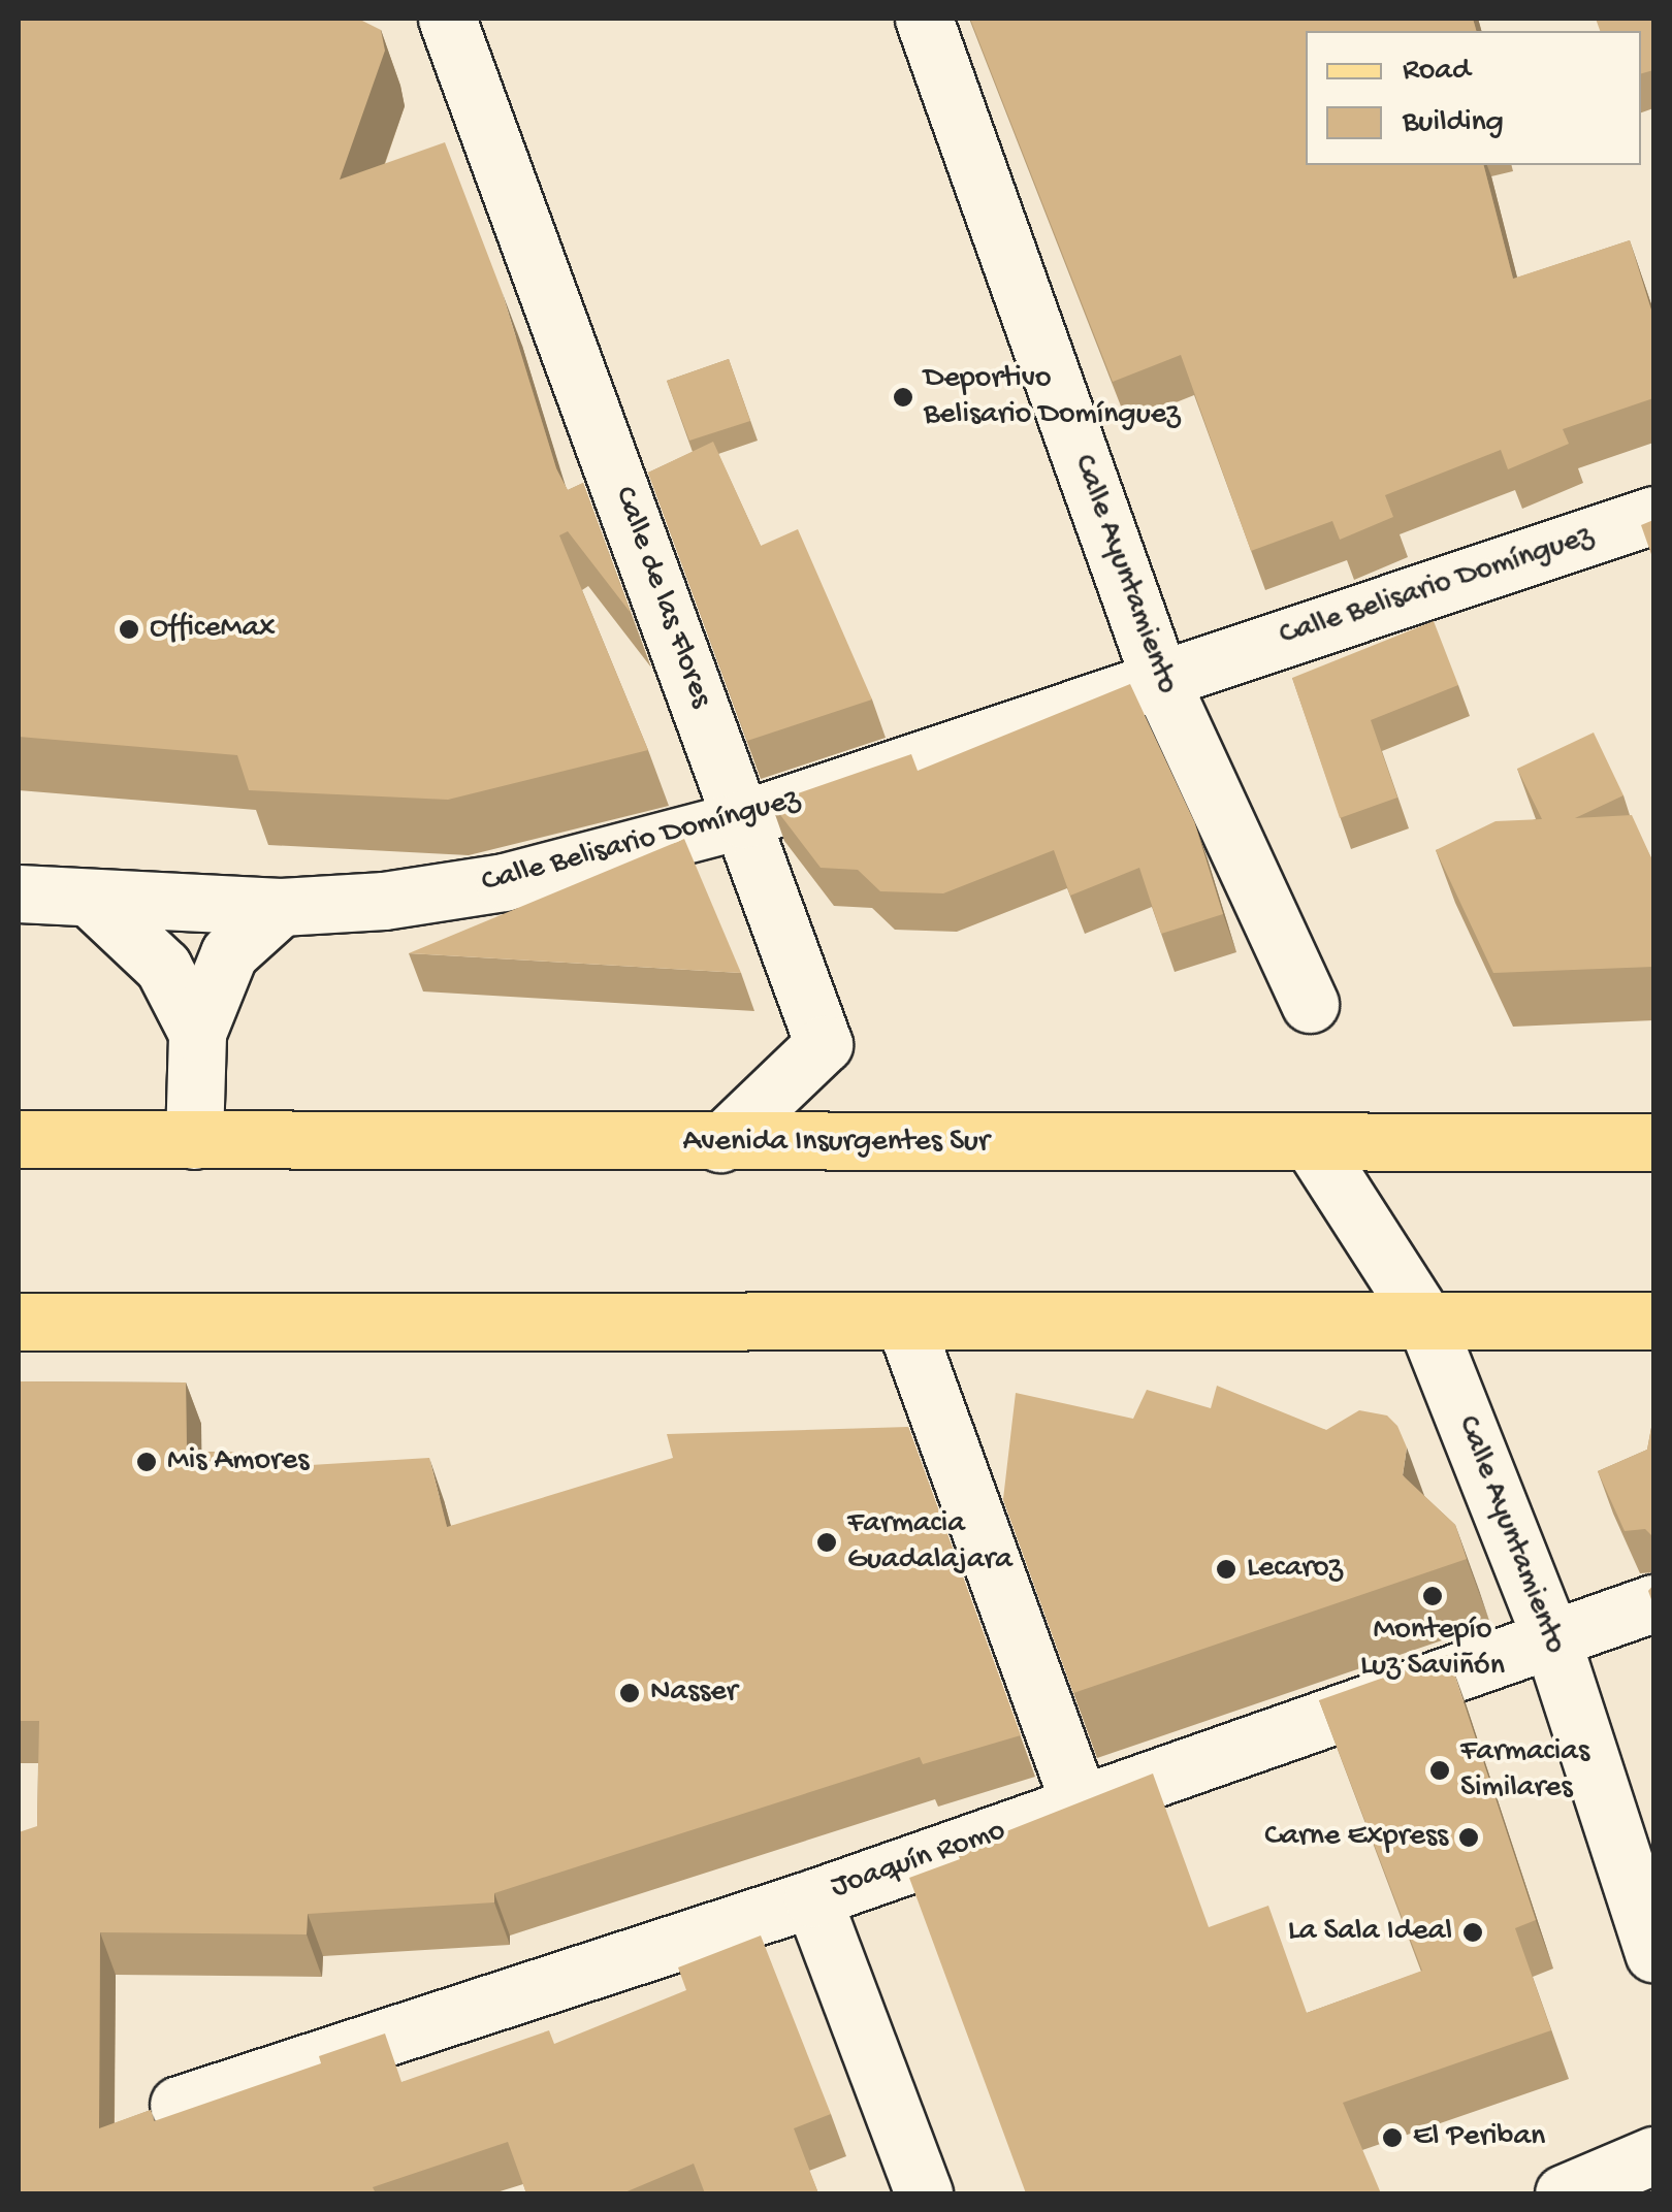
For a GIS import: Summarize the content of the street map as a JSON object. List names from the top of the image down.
{
  "streets": {
    "main road": ["Avenida Insurgentes Sur"],
    "street": [
      "Calle Ayuntamiento",
      "Calle Belisario Domínguez",
      "Calle de las Flores",
      "Joaquín Romo"
    ]
  },
  "crossings": [
    ["Calle Ayuntamiento", "Calle Belisario Domínguez"],
    ["Calle Ayuntamiento", "Avenida Insurgentes Sur"],
    ["Calle Ayuntamiento", "Joaquín Romo"],
    ["Calle Belisario Domínguez", "Calle de las Flores"],
    ["Calle de las Flores", "Avenida Insurgentes Sur"]
  ],
  "places": [
    "Deportivo Belisario Domínguez",
    "OfficeMax",
    "Mis Amores",
    "Farmacia Guadalajara",
    "Lecaroz",
    "Montepío Luz Saviñón",
    "Nasser",
    "Farmacias Similares",
    "Carne Express",
    "La Sala Ideal",
    "El Periban"
  ],
  "legend": ["Road", "Building"]
}
